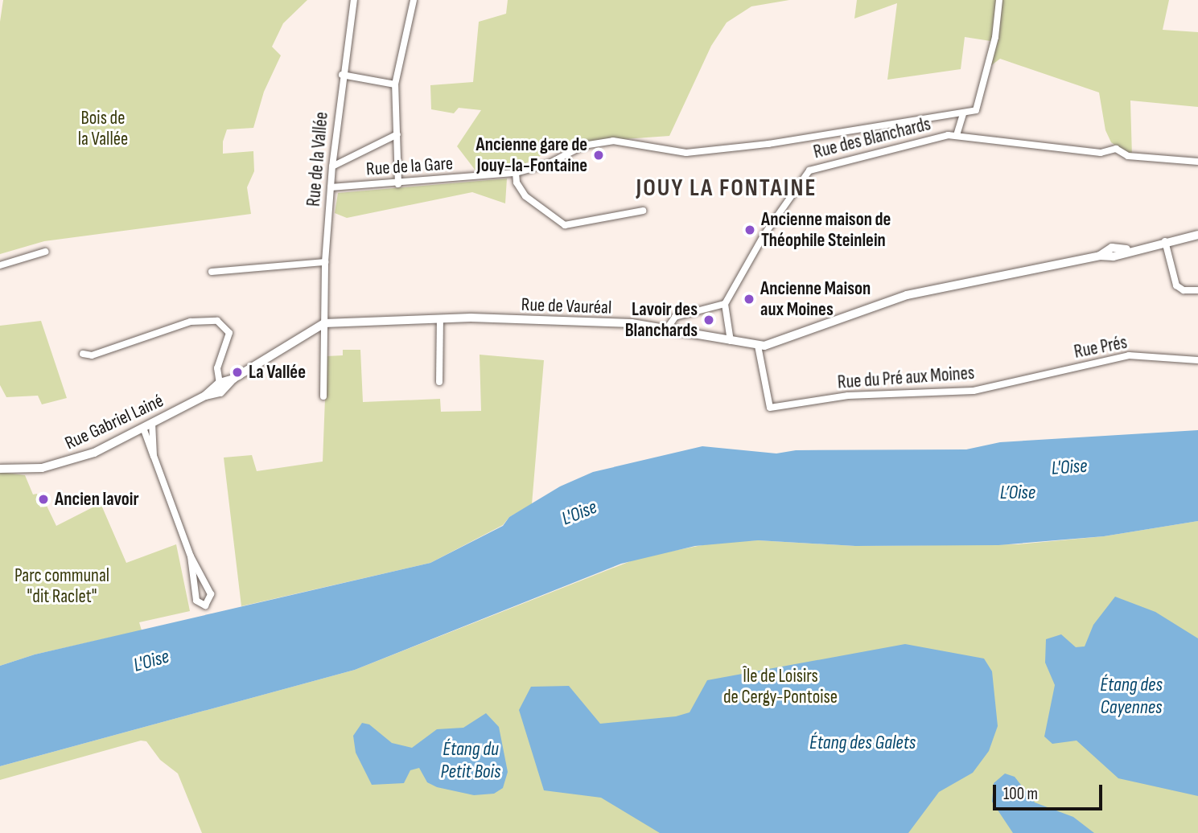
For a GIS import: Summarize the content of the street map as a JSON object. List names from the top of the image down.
{
  "streets": {
    "street": [
      "Rue des Blanchards",
      "Rue de la Vallée",
      "Rue de la Gare",
      "Rue de Vauréal",
      "Rue Prés",
      "Rue du Pré aux Moines",
      "Rue Gabriel Lainé"
    ]
  },
  "crossings": [
    ["Rue des Blanchards", "Rue de la Gare"],
    ["Rue de la Vallée", "Rue de la Gare"],
    ["Rue de la Vallée", "Rue de Vauréal"],
    ["Rue de la Vallée", "Rue Gabriel Lainé"],
    ["Rue de Vauréal", "Rue du Pré aux Moines"],
    ["Rue de Vauréal", "Rue Gabriel Lainé"],
    ["Rue Prés", "Rue du Pré aux Moines"]
  ],
  "districts": ["JOUY LA FONTAINE"],
  "water": [
    "L'Oise",
    "L’Oise",
    "Étang des Cayennes",
    "Étang des Galets",
    "Étang du Petit Bois"
  ],
  "parks": ["Bois de la Vallée", "Parc communal \"dit Raclet\"", "Île de Loisirs de Cergy-Pontoise"],
  "places": [
    "Ancienne gare de Jouy-la-Fontaine",
    "Ancienne maison de Théophile Steinlein",
    "Ancienne Maison aux Moines",
    "Lavoir des Blanchards",
    "La Vallée",
    "Ancien lavoir"
  ],
  "scale_bar": "100 m"
}
